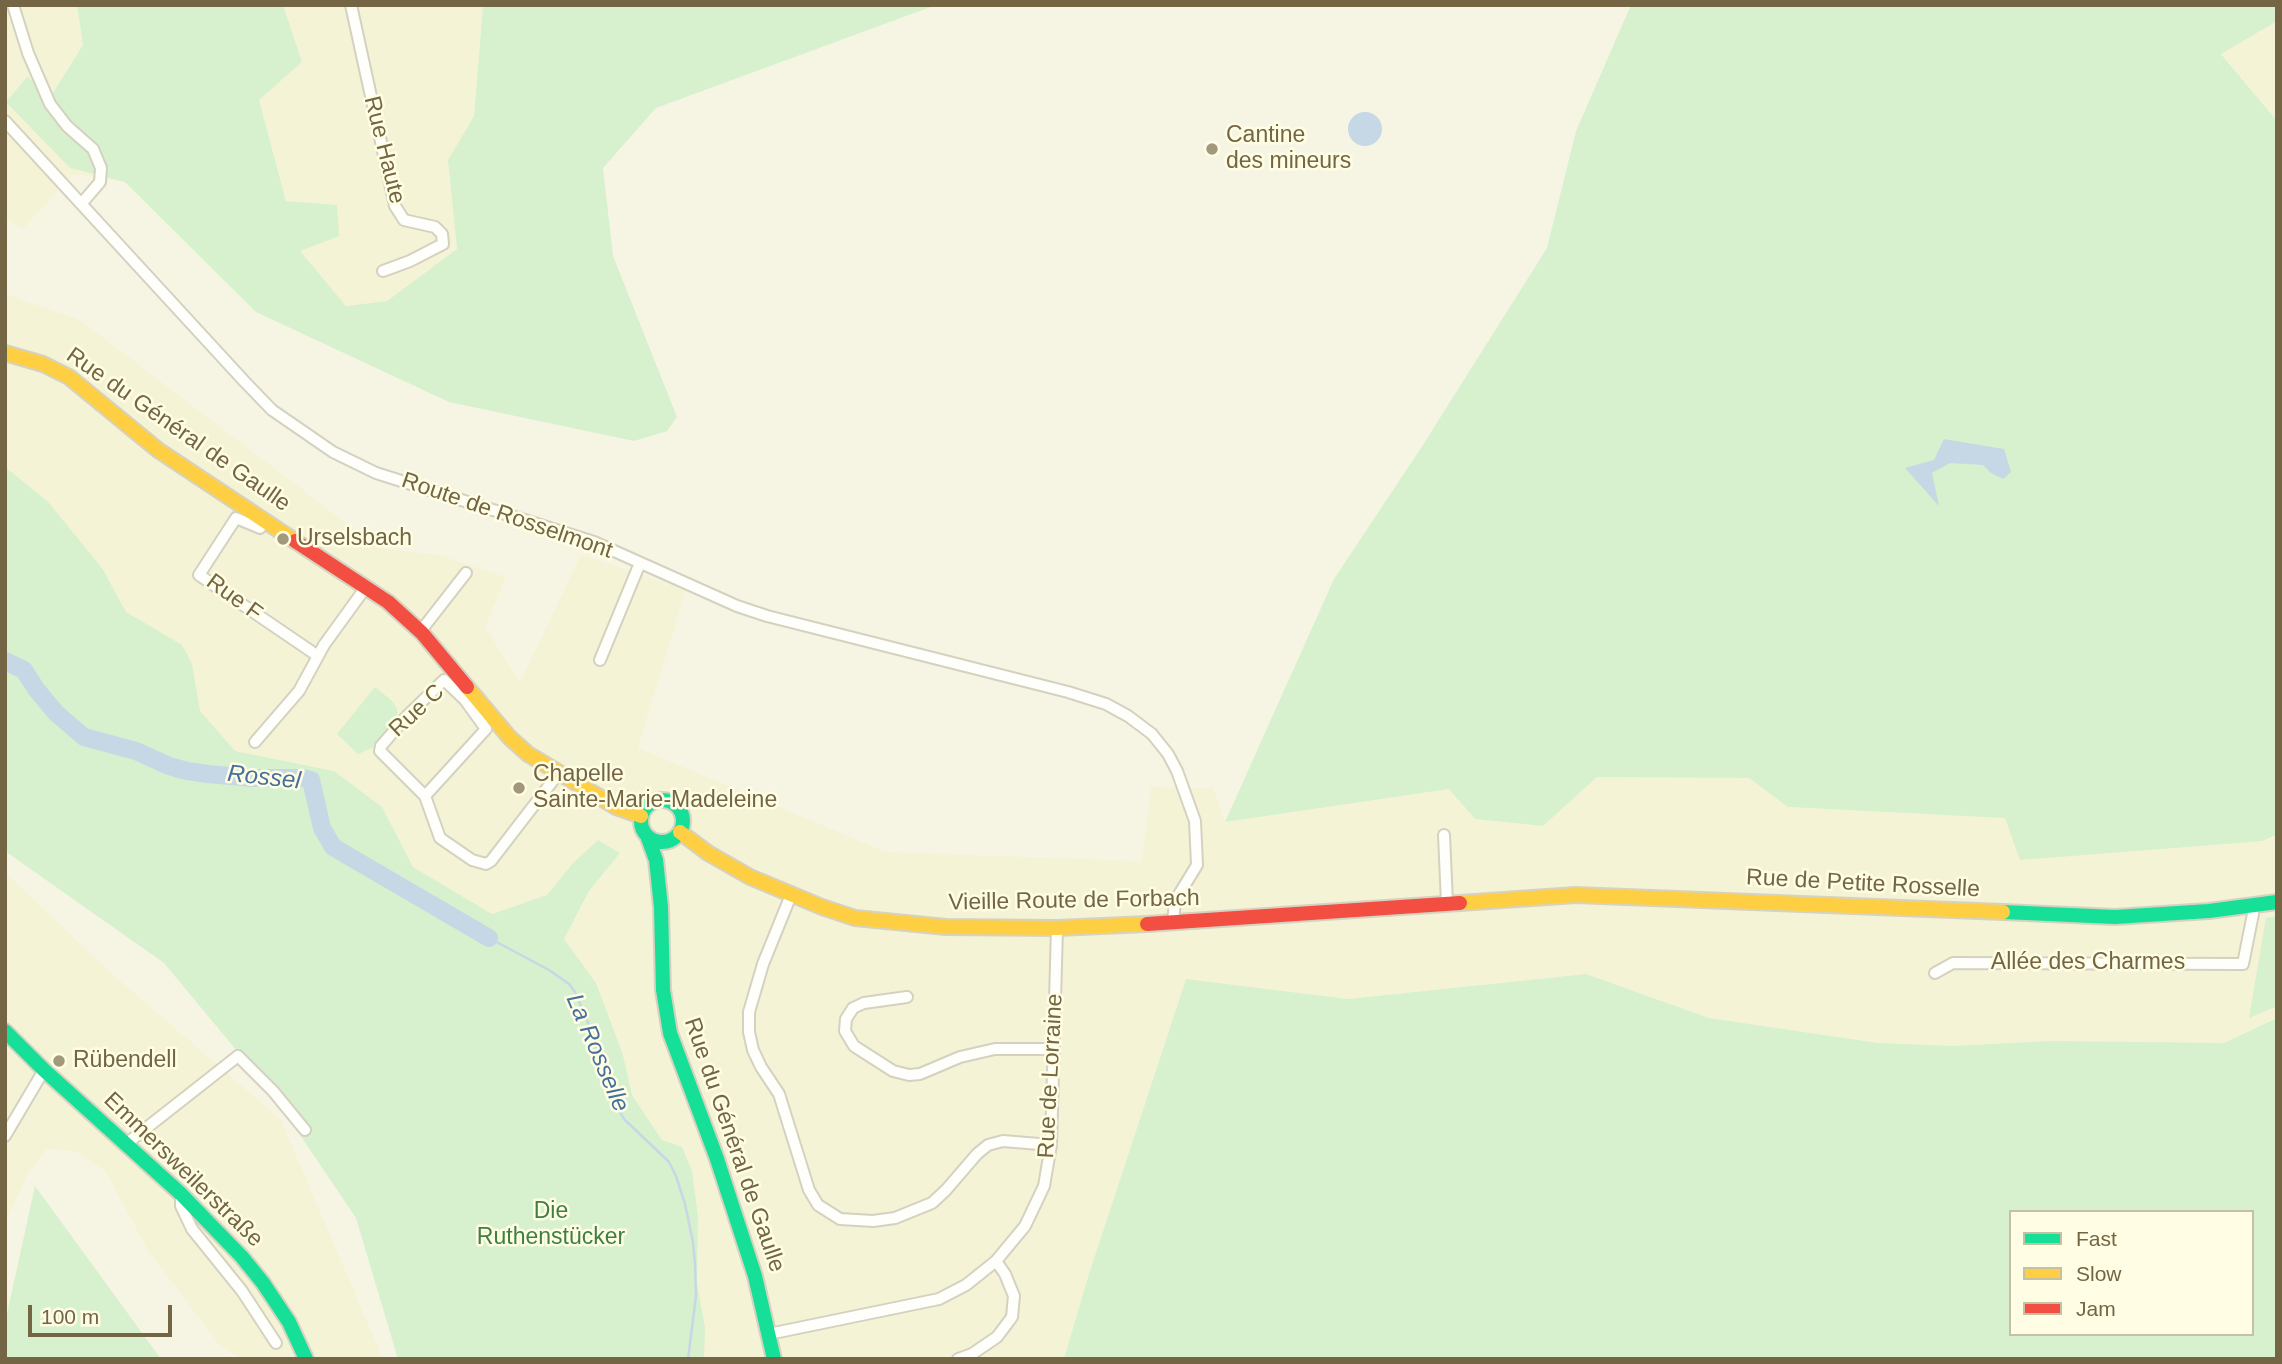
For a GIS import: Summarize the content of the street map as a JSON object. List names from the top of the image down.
{
  "streets": {
    "main road": [
      "Rue du Général de Gaulle",
      "Rue de Petite Rosselle",
      "Vieille Route de Forbach",
      "Emmersweilerstraße"
    ],
    "street": [
      "Rue Haute",
      "Route de Rosselmont",
      "Rue F",
      "Rue C",
      "Allée des Charmes",
      "Rue de Lorraine"
    ]
  },
  "crossings": [
    ["Rue du Général de Gaulle", "Rue F"],
    ["Rue du Général de Gaulle", "Rue C"],
    ["Rue du Général de Gaulle", "Vieille Route de Forbach"],
    ["Rue du Général de Gaulle", "Rue de Lorraine"],
    ["Route de Rosselmont", "Vieille Route de Forbach"],
    ["Rue de Petite Rosselle", "Vieille Route de Forbach"],
    ["Rue de Petite Rosselle", "Allée des Charmes"],
    ["Vieille Route de Forbach", "Rue de Lorraine"]
  ],
  "water": ["Rossel", "La Rosselle"],
  "parks": ["Die Ruthenstücker"],
  "places": [
    "Cantine des mineurs",
    "Urselsbach",
    "Chapelle Sainte-Marie-Madeleine",
    "Rübendell"
  ],
  "legend": ["Fast", "Slow", "Jam"],
  "scale_bar": "100 m"
}
